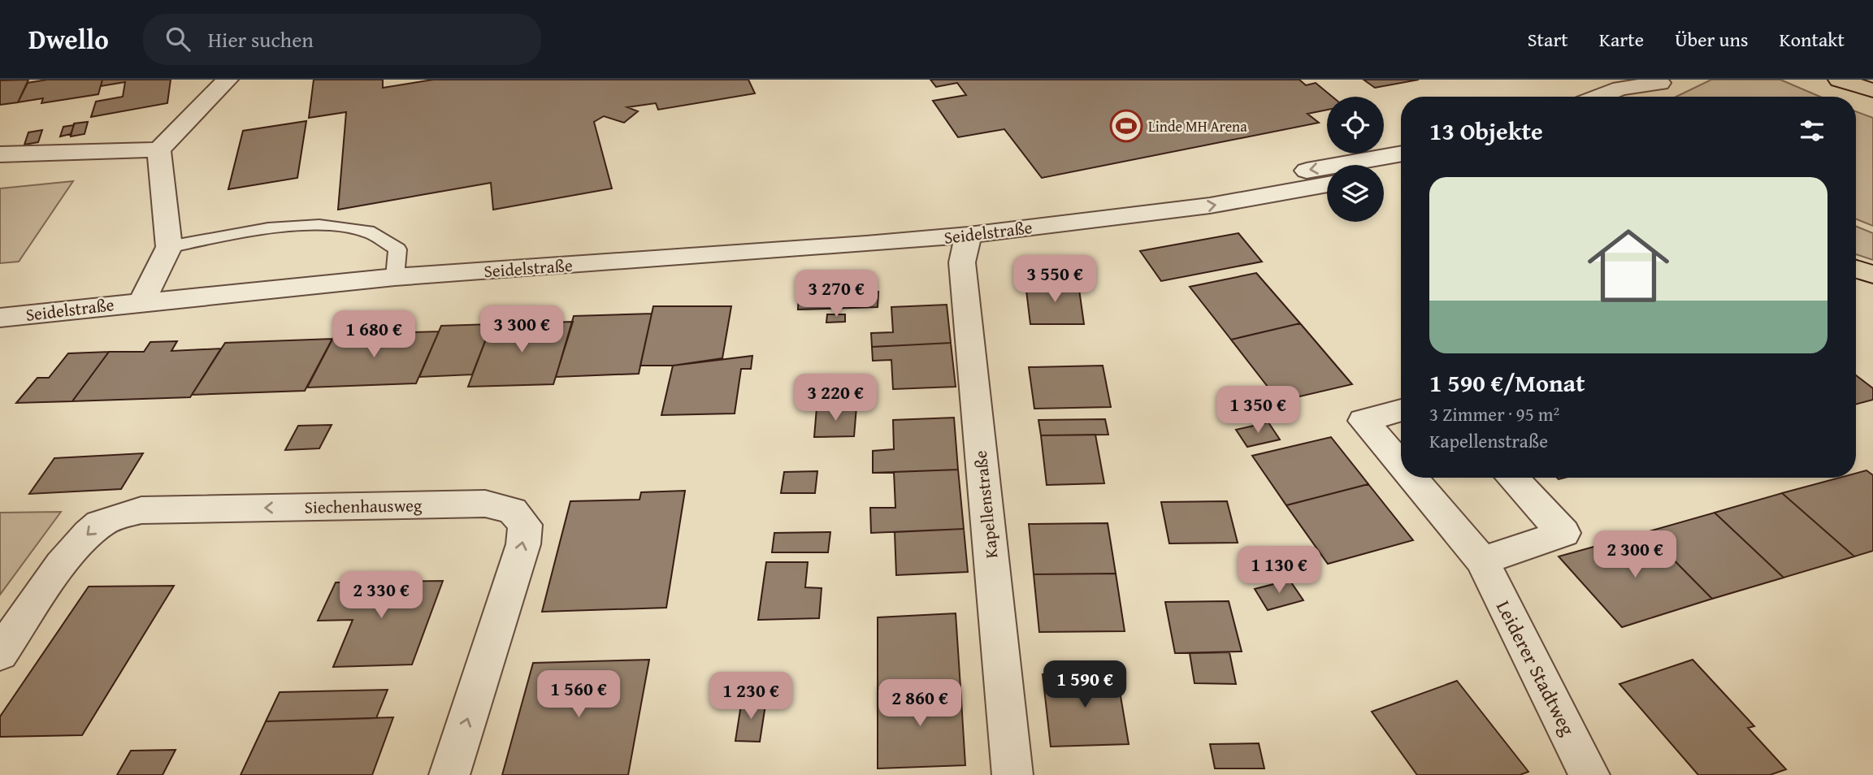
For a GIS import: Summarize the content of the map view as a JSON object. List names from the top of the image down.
{
  "streets": {
    "street": [
      "Seidelstraße",
      "Kapellenstraße",
      "Siechenhausweg",
      "Leiderer Stadtweg"
    ]
  },
  "crossings": [
    ["Seidelstraße", "Kapellenstraße"]
  ],
  "places": {
    "sports": ["Linde MH Arena"]
  },
  "page": {
    "header": "Dwello",
    "search": "Hier suchen",
    "nav": [
      "Start",
      "Karte",
      "Über uns",
      "Kontakt"
    ],
    "heading": "13 Objekte",
    "list": [
      {
        "name": "1 590 €/Monat",
        "note": "3 Zimmer · 95 m² · Kapellenstraße"
      }
    ],
    "price": [
      "3 550 €",
      "3 270 €",
      "3 300 €",
      "1 680 €",
      "3 220 €",
      "1 350 €",
      "2 300 €",
      "1 130 €",
      "2 330 €",
      "1 590 €",
      "1 560 €",
      "1 230 €",
      "2 860 €"
    ]
  }
}
